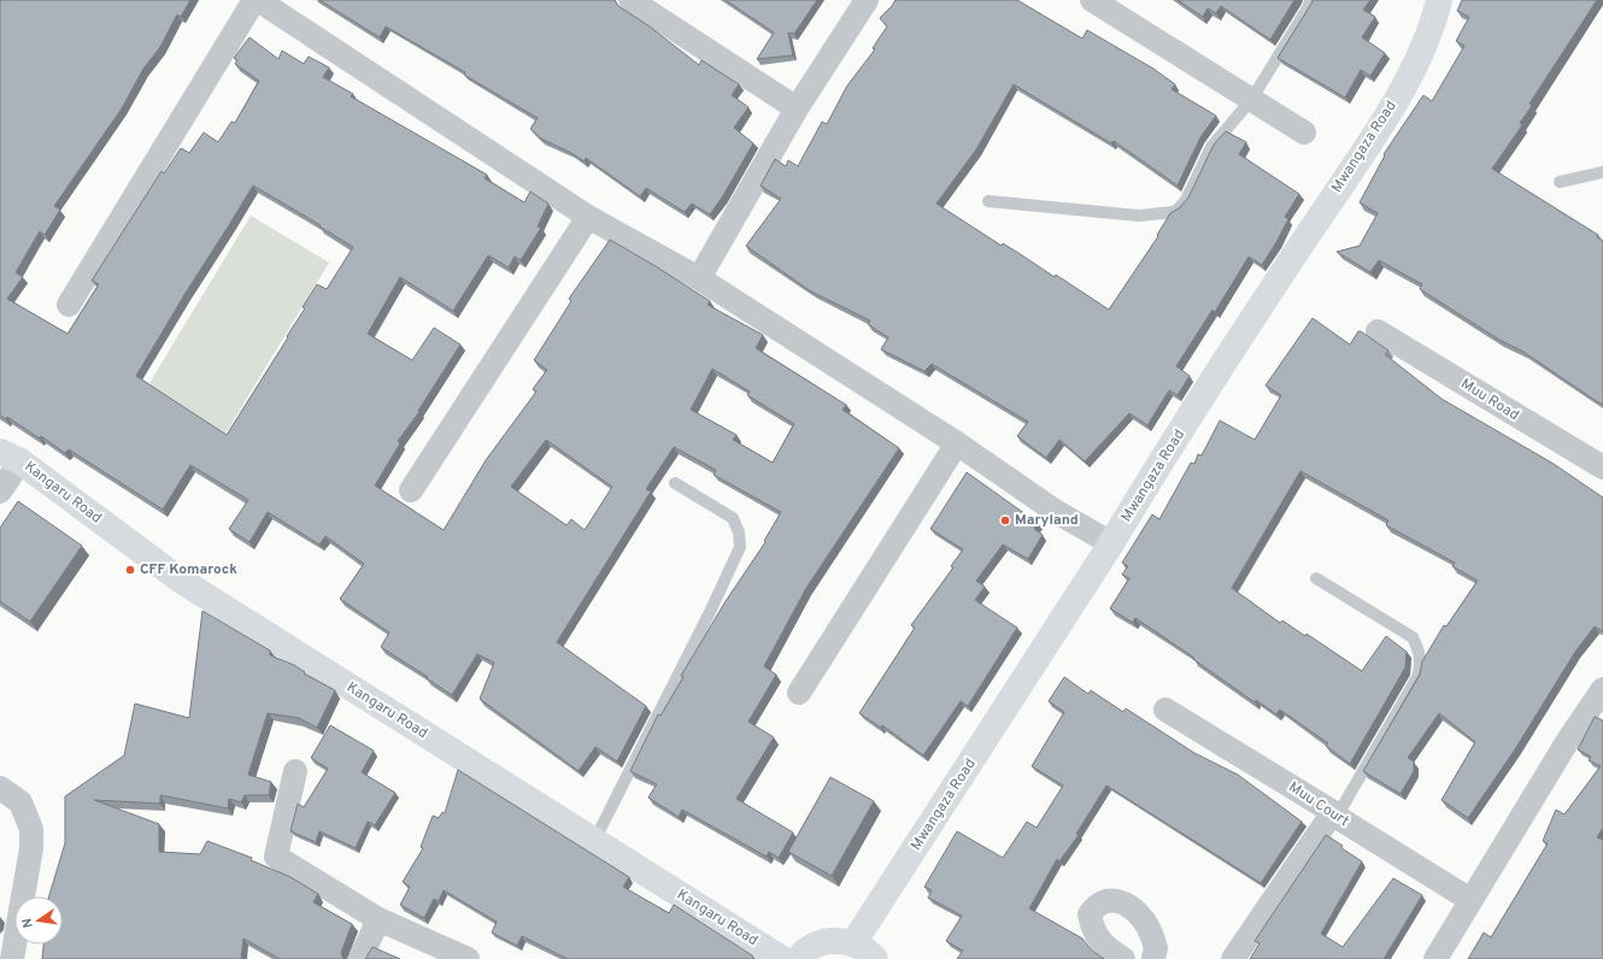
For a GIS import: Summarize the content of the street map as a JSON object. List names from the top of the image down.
{
  "streets": {
    "main road": ["Mwangaza Road", "Kangaru Road"],
    "street": ["Muu Road", "Muu Court"]
  },
  "places": ["Maryland", "CFF Komarock"],
  "north": "left"
}
